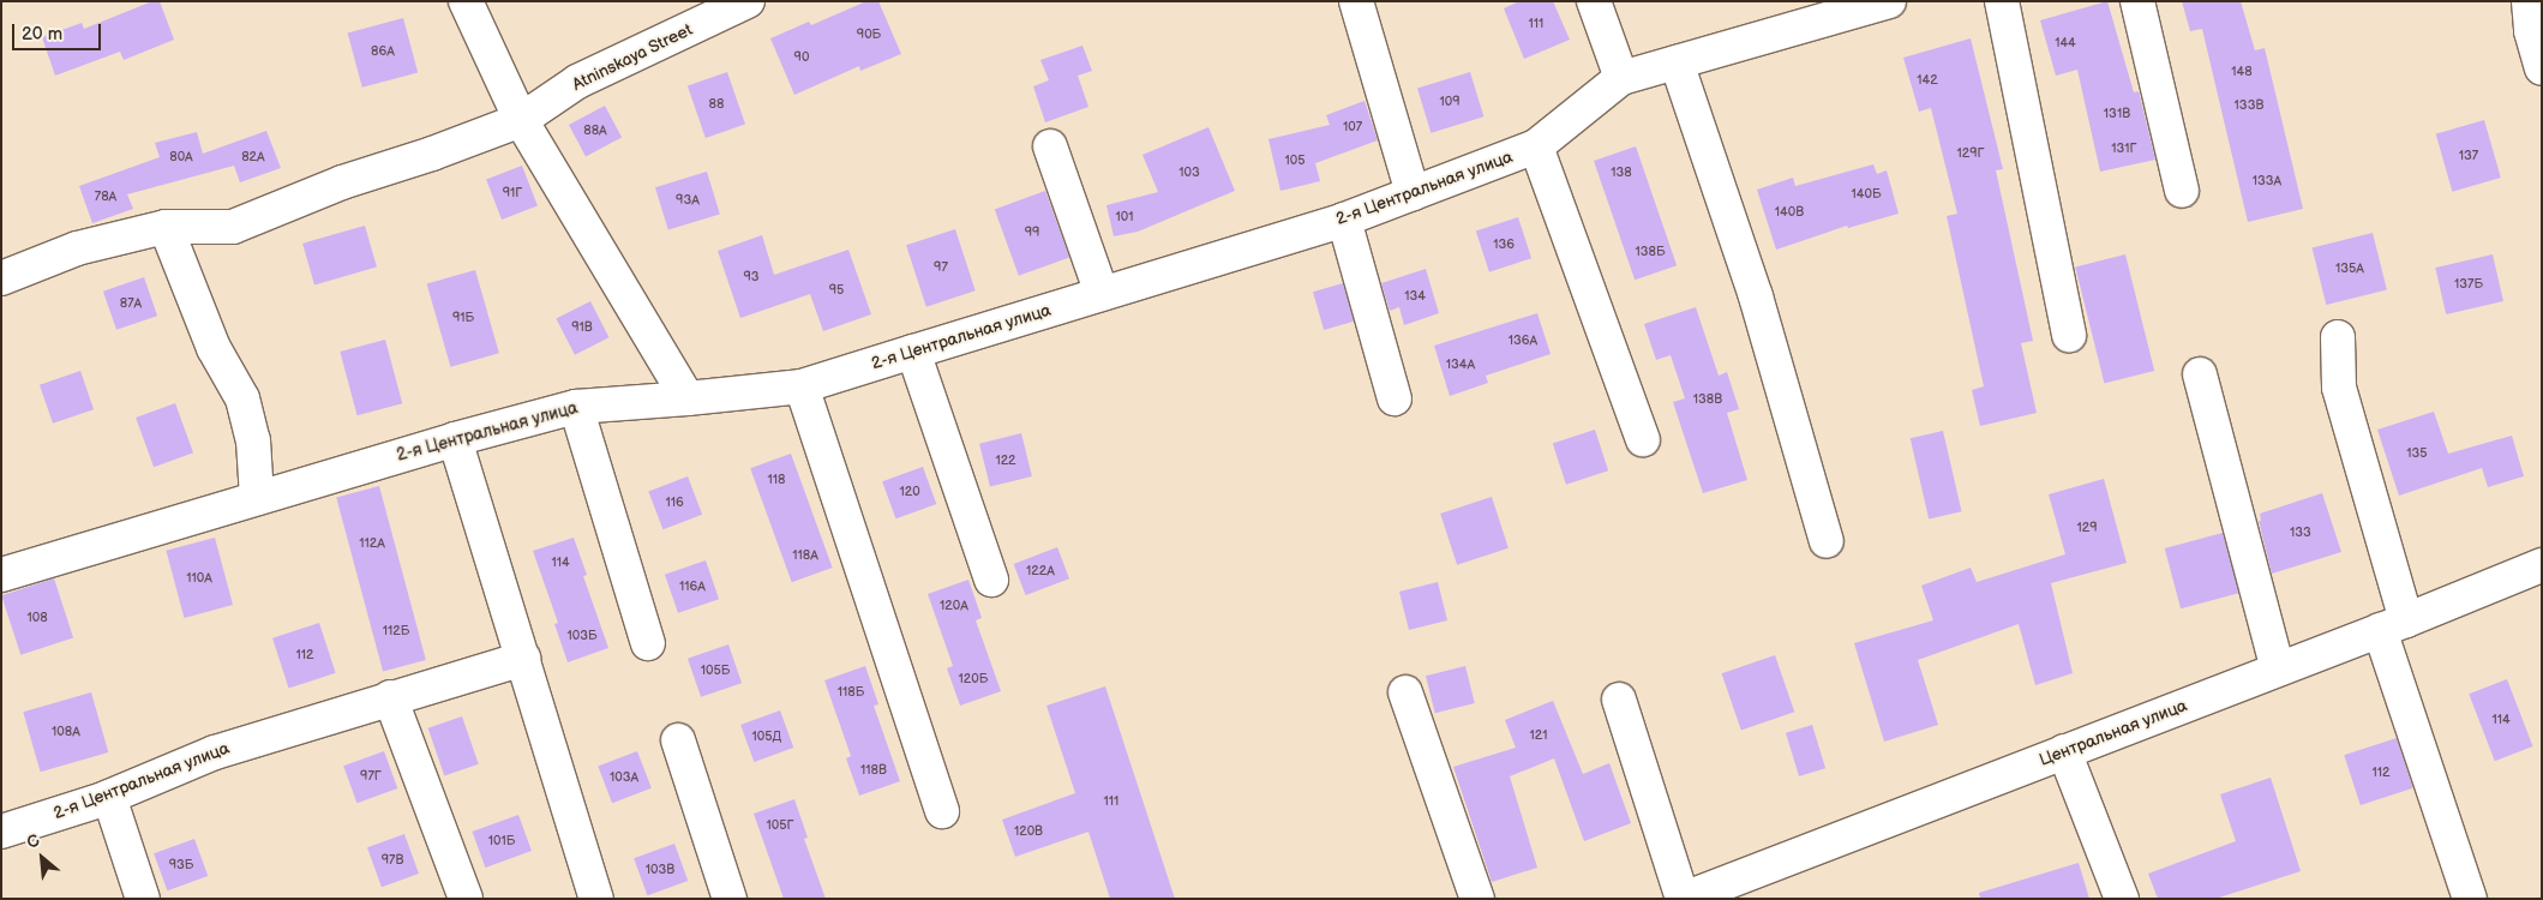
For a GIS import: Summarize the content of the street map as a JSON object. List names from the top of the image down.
{
  "streets": {
    "street": ["Atninskaya Street", "2-я Центральная улица", "Центральная улица"]
  },
  "house_numbers": [
    "111",
    "90Б",
    "144",
    "86А",
    "90",
    "148",
    "142",
    "109",
    "88",
    "133В",
    "131В",
    "107",
    "88А",
    "131Г",
    "129Г",
    "137",
    "80А",
    "82А",
    "105",
    "103",
    "138",
    "133А",
    "91Г",
    "140Б",
    "78А",
    "93А",
    "140В",
    "101",
    "99",
    "136",
    "138Б",
    "97",
    "135А",
    "93",
    "137Б",
    "95",
    "134",
    "87А",
    "91Б",
    "91В",
    "136А",
    "134А",
    "138В",
    "135",
    "122",
    "118",
    "120",
    "116",
    "129",
    "133",
    "112А",
    "118А",
    "114",
    "122А",
    "110А",
    "116А",
    "120А",
    "108",
    "112Б",
    "103Б",
    "112",
    "105Б",
    "120Б",
    "118Б",
    "114",
    "108А",
    "121",
    "105Д",
    "118В",
    "112",
    "97Г",
    "103А",
    "111",
    "105Г",
    "120В",
    "101Б",
    "97В",
    "93Б",
    "103В"
  ],
  "scale_bar": "20 m",
  "north": "top left"
}
